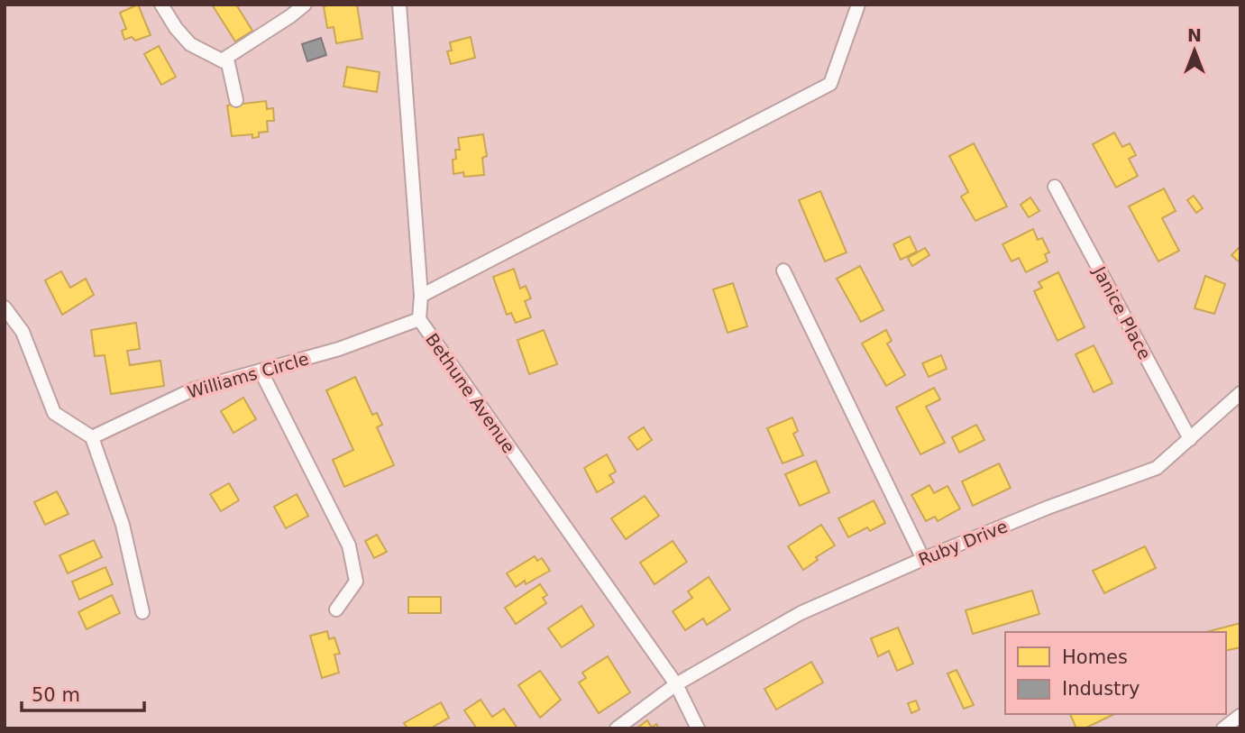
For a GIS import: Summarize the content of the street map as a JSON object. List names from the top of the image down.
{
  "streets": {
    "street": [
      "Janice Place",
      "Williams Circle",
      "Bethune Avenue",
      "Ruby Drive"
    ]
  },
  "crossings": [
    ["Janice Place", "Ruby Drive"],
    ["Williams Circle", "Bethune Avenue"],
    ["Bethune Avenue", "Ruby Drive"]
  ],
  "legend": ["Homes", "Industry"],
  "scale_bar": "50 m",
  "north": "top"
}
